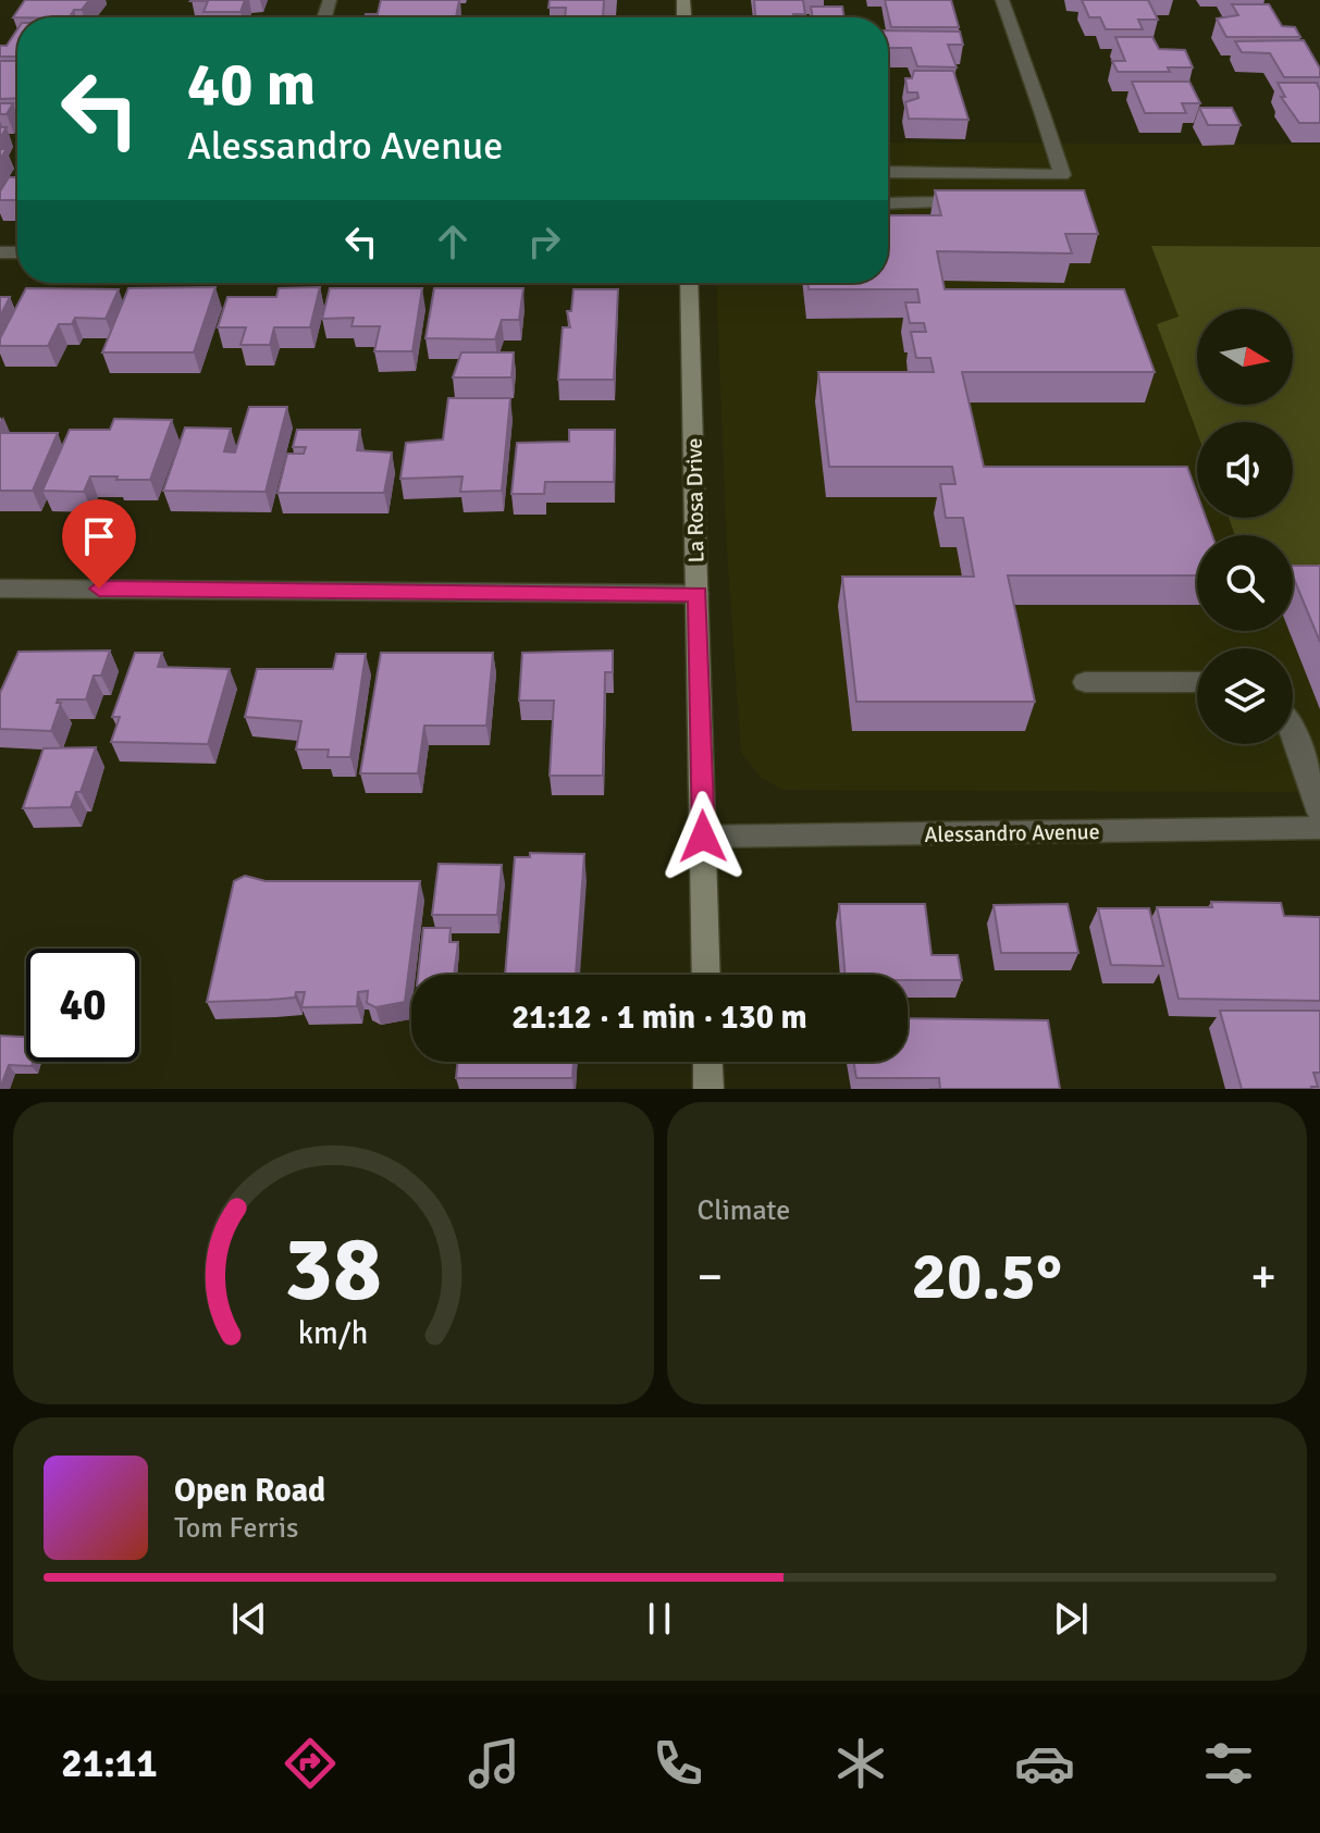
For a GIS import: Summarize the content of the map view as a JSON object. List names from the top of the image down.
{
  "streets": {
    "street": ["La Rosa Drive", "Alessandro Avenue"]
  },
  "crossings": [
    ["La Rosa Drive", "Alessandro Avenue"]
  ],
  "north": "right",
  "page": {
    "turn": ["40 m", "Alessandro Avenue"],
    "limit": "40",
    "trip": "21:12 · 1 min · 130 m",
    "tile": "Climate",
    "heat": ["−", "20.5°", "+"],
    "song": ["Open Road", "Tom Ferris"],
    "tabs": "21:11",
    "gauge": ["38", "km/h"]
  }
}
